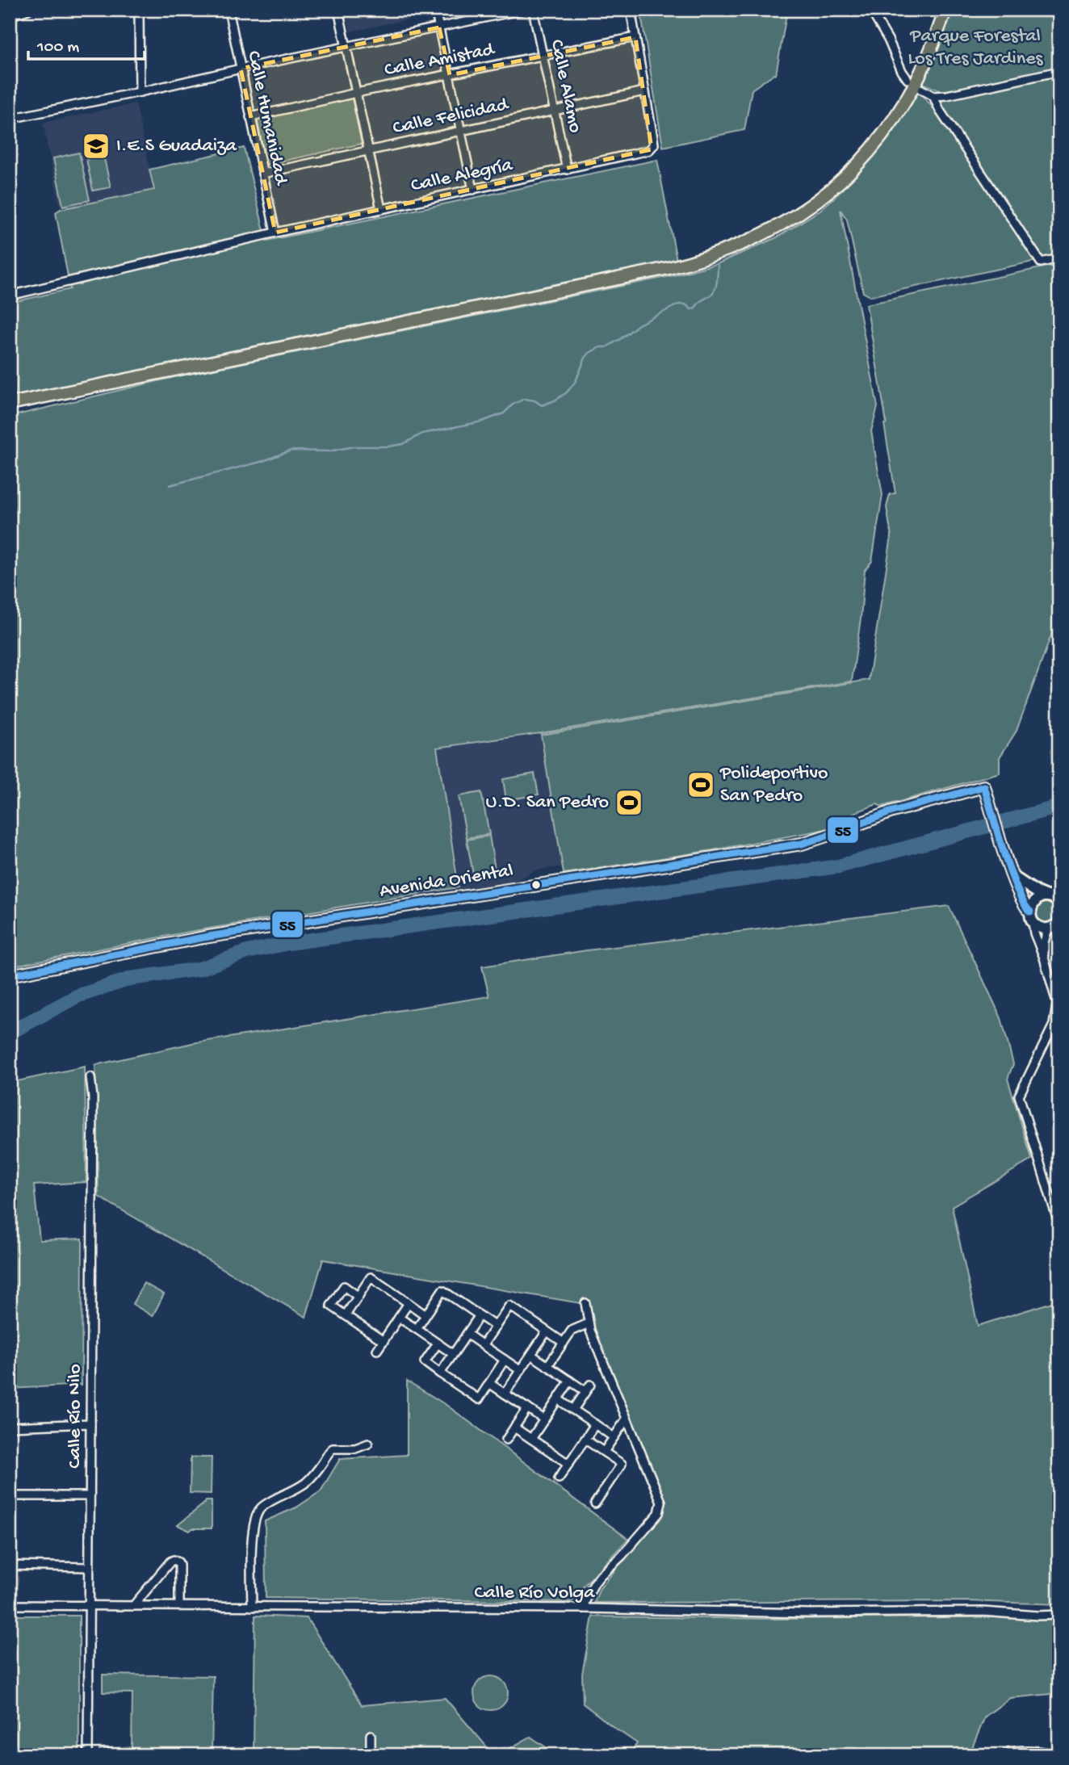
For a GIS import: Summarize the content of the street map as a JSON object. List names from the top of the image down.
{
  "streets": {
    "street": [
      "Calle Amistad",
      "Calle Alamo",
      "Calle Felicidad",
      "Calle Humanidad",
      "Calle Alegría",
      "Avenida Oriental",
      "Calle Río Nilo",
      "Calle Río Volga"
    ]
  },
  "crossings": [
    ["Calle Amistad", "Calle Alamo"],
    ["Calle Amistad", "Calle Humanidad"],
    ["Calle Alamo", "Calle Felicidad"],
    ["Calle Alamo", "Calle Alegría"],
    ["Calle Felicidad", "Calle Humanidad"],
    ["Calle Felicidad", "Calle Alegría"],
    ["Calle Humanidad", "Calle Alegría"],
    ["Calle Río Nilo", "Calle Río Volga"]
  ],
  "parks": ["Parque Forestal Los Tres Jardines"],
  "places": {
    "school or university": ["I.E.S Guadaiza"],
    "sports": ["Polideportivo San Pedro", "U.D. San Pedro"]
  },
  "lines": ["transit line 55"],
  "scale_bar": "100 m"
}
